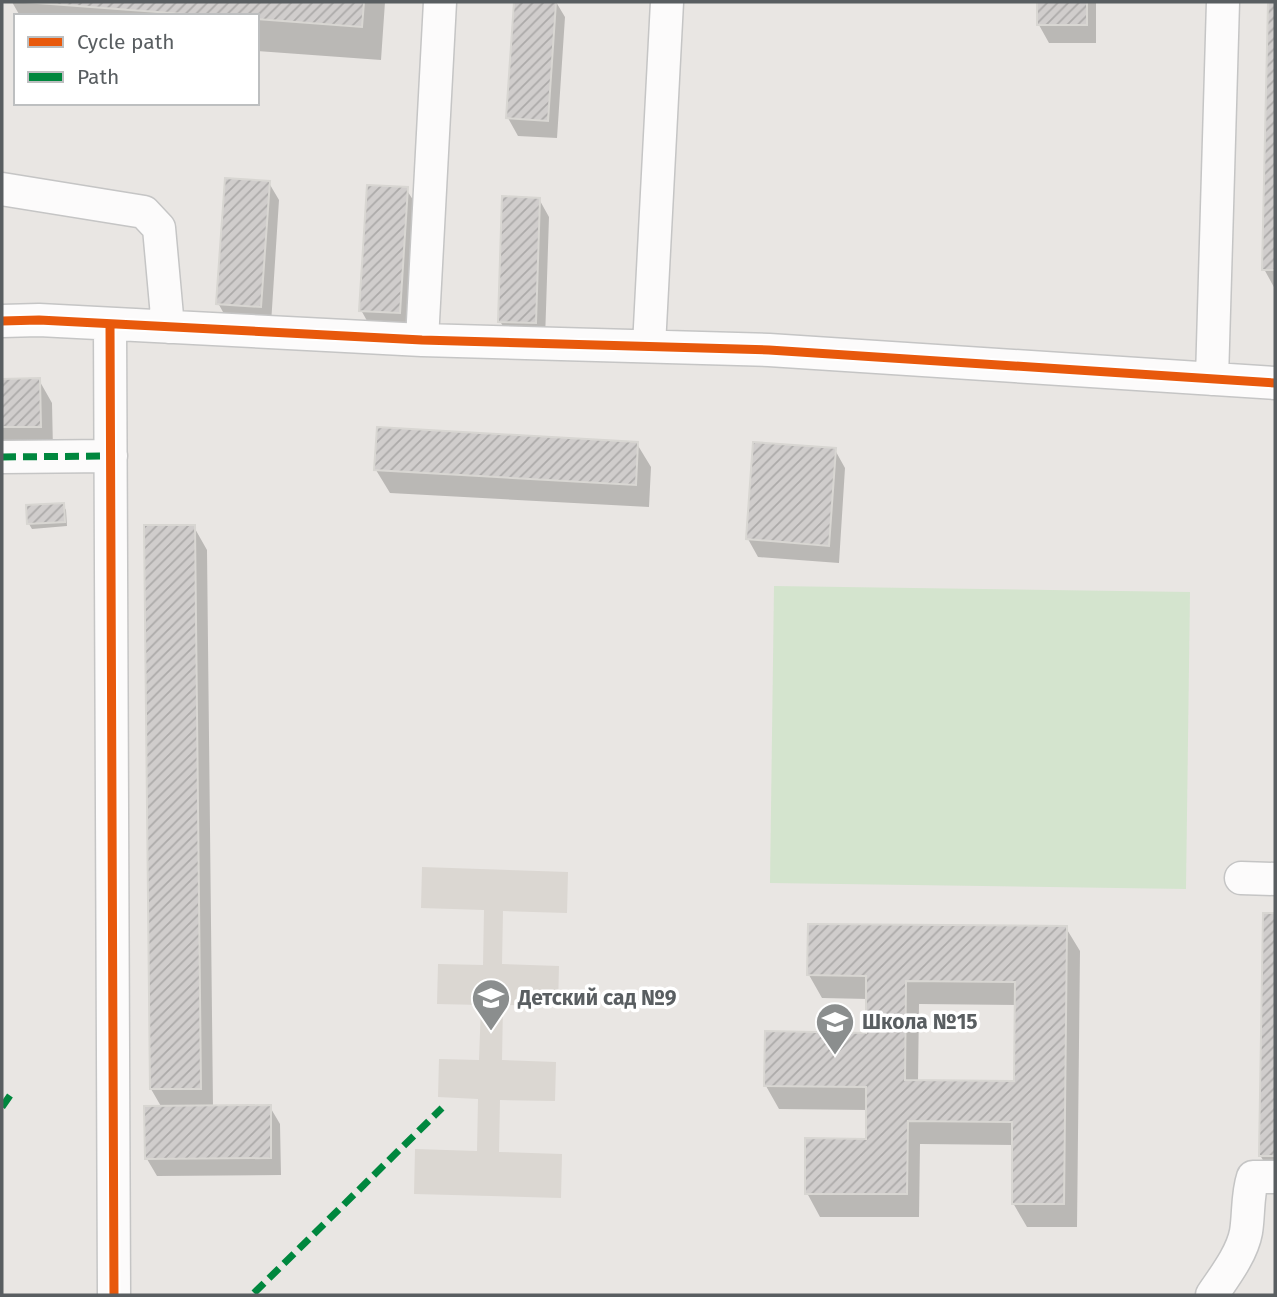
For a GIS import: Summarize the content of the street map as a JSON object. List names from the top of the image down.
{
  "places": {
    "school or university": ["Детский сад №9", "Школа №15"]
  },
  "legend": ["Cycle path", "Path"]
}
